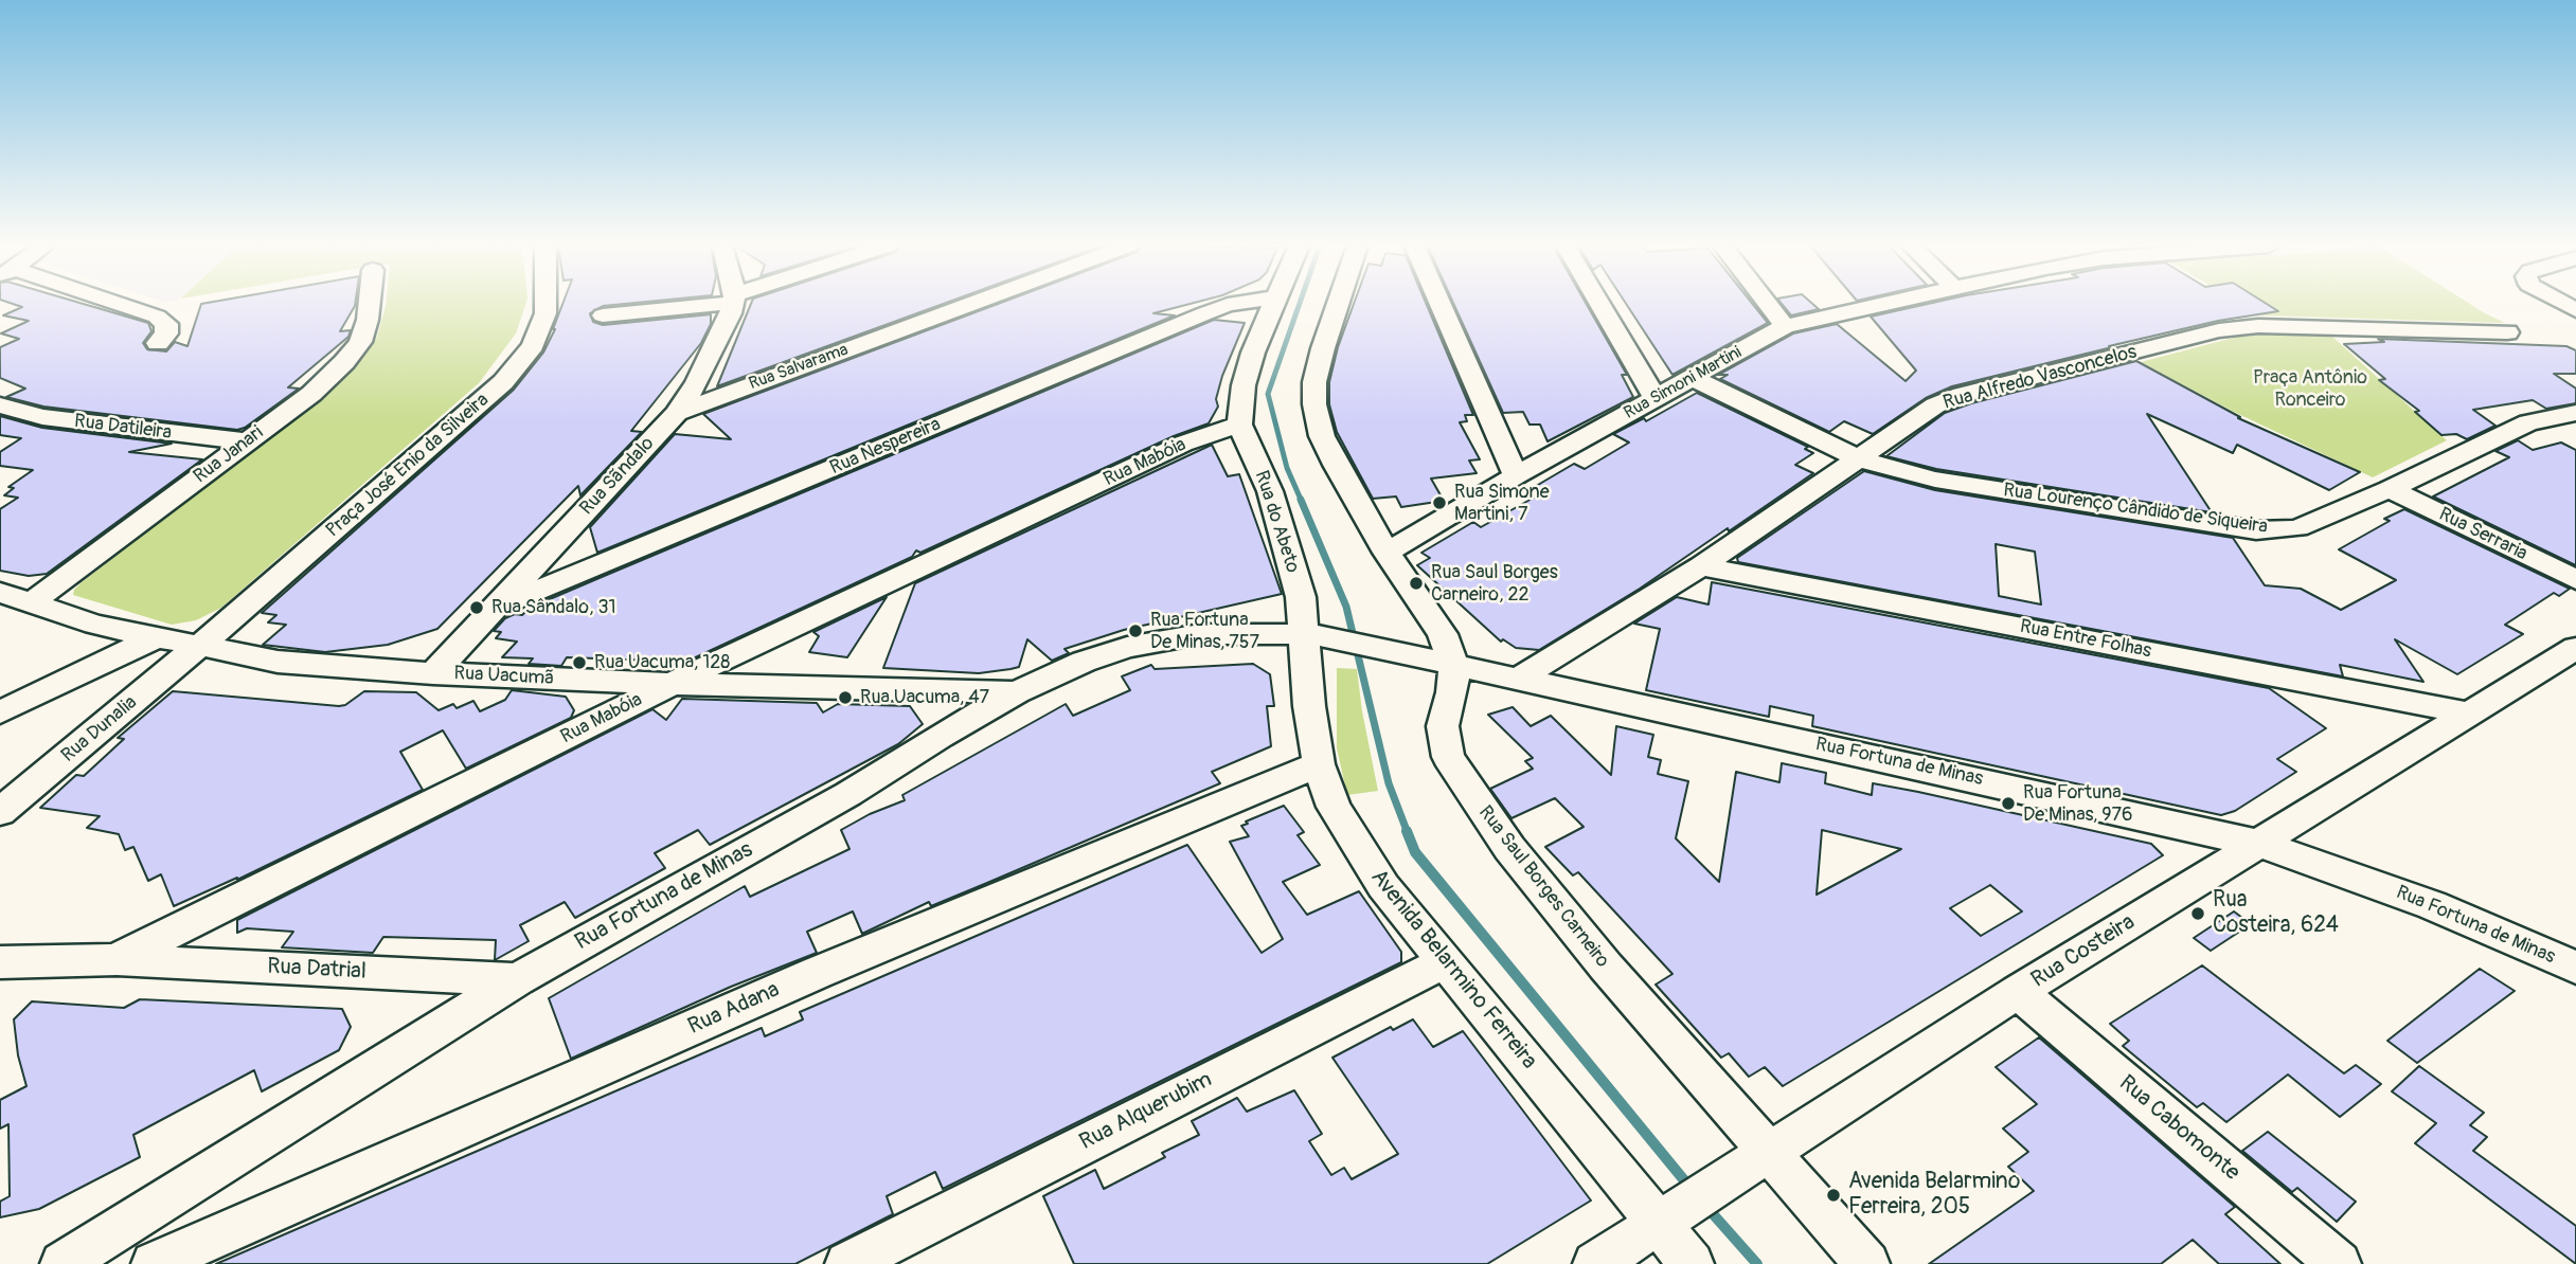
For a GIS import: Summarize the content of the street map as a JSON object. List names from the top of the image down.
{
  "streets": {
    "street": [
      "Rua Salvarama",
      "Rua Alfredo Vasconcelos",
      "Rua Simoni Martini",
      "Rua Datileira",
      "Rua Nespereira",
      "Rua Janari",
      "Rua Mabóia",
      "Praça José Enio da Silveira",
      "Rua Sãndalo",
      "Rua Lourenço Cândido de Siqueira",
      "Rua do Abeto",
      "Rua Serraria",
      "Rua Entre Folhas",
      "Rua Uacumã",
      "Rua Dunalia",
      "Rua Fortuna de Minas",
      "Rua Saul Borges Carneiro",
      "Rua Costeira",
      "Rua Datrial",
      "Avenida Belarmino Ferreira",
      "Rua Adana",
      "Rua Alquerubim",
      "Rua Cabomonte"
    ]
  },
  "crossings": [
    ["Rua Salvarama", "Rua Sãndalo"],
    ["Rua Alfredo Vasconcelos", "Rua Lourenço Cândido de Siqueira"],
    ["Rua Alfredo Vasconcelos", "Rua Entre Folhas"],
    ["Rua Alfredo Vasconcelos", "Rua Fortuna de Minas"],
    ["Rua Simoni Martini", "Rua Lourenço Cândido de Siqueira"],
    ["Rua Simoni Martini", "Rua Saul Borges Carneiro"],
    ["Rua Datileira", "Rua Janari"],
    ["Rua Nespereira", "Rua Sãndalo"],
    ["Rua Janari", "Rua Uacumã"],
    ["Rua Mabóia", "Rua do Abeto"],
    ["Rua Mabóia", "Rua Uacumã"],
    ["Rua Mabóia", "Rua Datrial"],
    ["Praça José Enio da Silveira", "Rua Uacumã"],
    ["Praça José Enio da Silveira", "Rua Dunalia"],
    ["Rua Sãndalo", "Rua Uacumã"],
    ["Rua Lourenço Cândido de Siqueira", "Rua Serraria"],
    ["Rua do Abeto", "Rua Fortuna de Minas"],
    ["Rua do Abeto", "Avenida Belarmino Ferreira"],
    ["Rua Entre Folhas", "Rua Costeira"],
    ["Rua Uacumã", "Rua Dunalia"],
    ["Rua Uacumã", "Rua Fortuna de Minas"],
    ["Rua Fortuna de Minas", "Rua Saul Borges Carneiro"],
    ["Rua Fortuna de Minas", "Rua Costeira"],
    ["Rua Fortuna de Minas", "Rua Datrial"],
    ["Rua Fortuna de Minas", "Avenida Belarmino Ferreira"],
    ["Rua Saul Borges Carneiro", "Rua Costeira"],
    ["Rua Costeira", "Avenida Belarmino Ferreira"],
    ["Rua Costeira", "Rua Cabomonte"],
    ["Avenida Belarmino Ferreira", "Rua Adana"],
    ["Avenida Belarmino Ferreira", "Rua Alquerubim"]
  ],
  "parks": ["Praça Antônio Ronceiro"],
  "places": [
    "Rua Simone Martini, 7",
    "Rua Saul Borges Carneiro, 22",
    "Rua Sândalo, 31",
    "Rua Fortuna De Minas, 757",
    "Rua Uacuma, 128",
    "Rua Uacuma, 47",
    "Rua Fortuna De Minas, 976",
    "Rua Costeira, 624",
    "Avenida Belarmino Ferreira, 205"
  ]
}
